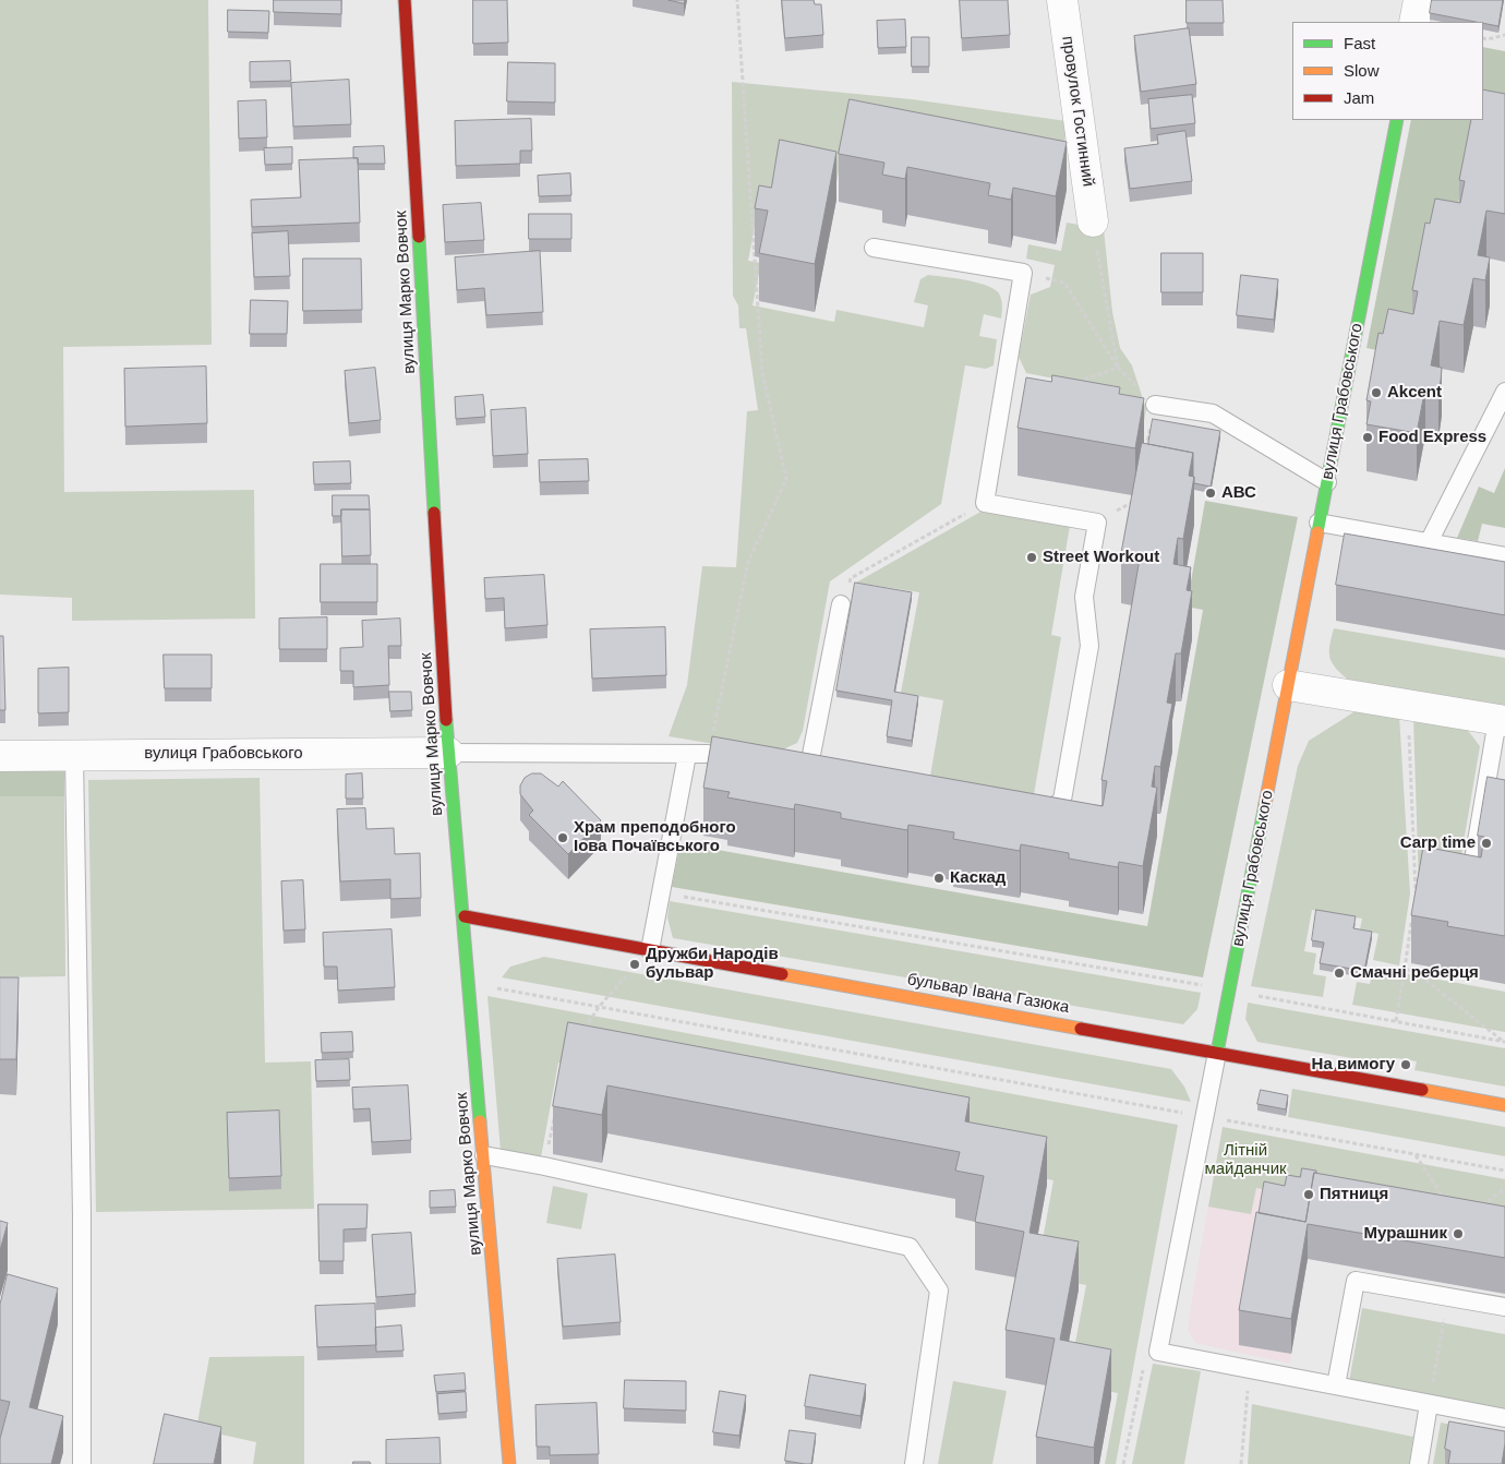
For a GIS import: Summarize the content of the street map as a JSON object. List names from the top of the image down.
{
  "streets": {
    "street": [
      "провулок Гостинний",
      "вулиця Марко Вовчок",
      "вулиця Грабовського",
      "бульвар Івана Газюка"
    ]
  },
  "crossings": [
    ["вулиця Марко Вовчок", "вулиця Грабовського"],
    ["вулиця Марко Вовчок", "бульвар Івана Газюка"],
    ["вулиця Грабовського", "бульвар Івана Газюка"]
  ],
  "parks": ["Літній майданчик"],
  "places": [
    "Akcent",
    "Food Express",
    "АВС",
    "Street Workout",
    "Храм преподобного Іова Почаївського",
    "Carp time",
    "Каскад",
    "Дружби Народів бульвар",
    "Смачні реберця",
    "На вимогу",
    "Пятниця",
    "Мурашник"
  ],
  "legend": ["Fast", "Slow", "Jam"]
}
